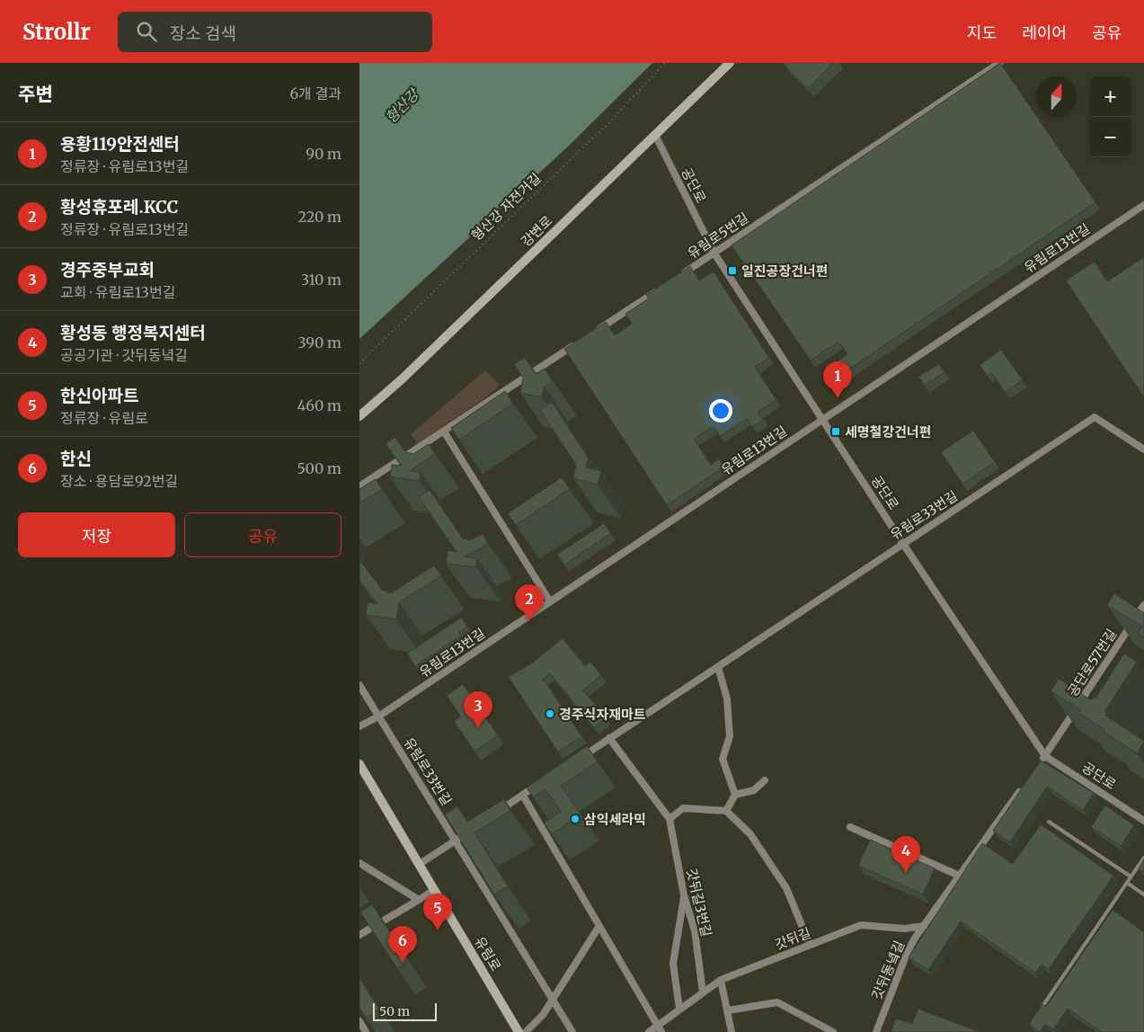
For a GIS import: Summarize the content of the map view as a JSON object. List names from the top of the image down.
{
  "streets": {
    "street": [
      "공단로",
      "강변로",
      "유림로5번길",
      "유림로13번길",
      "유림로33번길",
      "공단로57번길",
      "갓뒤길3번길",
      "갓뒤길",
      "유림로",
      "갓뒤동녘길"
    ],
    "path": ["형산강 자전거길"]
  },
  "crossings": [
    ["공단로", "강변로"],
    ["공단로", "유림로5번길"],
    ["공단로", "유림로13번길"],
    ["공단로", "유림로33번길"],
    ["공단로", "공단로57번길"],
    ["유림로13번길", "유림로33번길"],
    ["유림로33번길", "갓뒤길3번길"],
    ["갓뒤길3번길", "갓뒤길"],
    ["갓뒤길", "갓뒤동녘길"]
  ],
  "water": ["형산강"],
  "places": {
    "transit": ["일진공장건너편", "세명철강건너편"],
    "other": ["경주식자재마트", "삼익세라믹"]
  },
  "scale_bar": "50 m",
  "north": "top",
  "page": {
    "header": "Strollr",
    "search": "장소 검색",
    "nav": ["지도", "레이어", "공유"],
    "heading": ["주변", "6개 결과"],
    "map_buttons": ["+", "−"],
    "list": [
      {
        "mark": "1",
        "name": "용황119안전센터",
        "note": "정류장 · 유림로13번길",
        "value": "90 m"
      },
      {
        "mark": "2",
        "name": "황성휴포레.KCC",
        "note": "정류장 · 유림로13번길",
        "value": "220 m"
      },
      {
        "mark": "3",
        "name": "경주중부교회",
        "note": "교회 · 유림로13번길",
        "value": "310 m"
      },
      {
        "mark": "4",
        "name": "황성동 행정복지센터",
        "note": "공공기관 · 갓뒤동녘길",
        "value": "390 m"
      },
      {
        "mark": "5",
        "name": "한신아파트",
        "note": "정류장 · 유림로",
        "value": "460 m"
      },
      {
        "mark": "6",
        "name": "한신",
        "note": "장소 · 용담로92번길",
        "value": "500 m"
      }
    ],
    "pins": [
      "1",
      "2",
      "3",
      "4",
      "5",
      "6"
    ],
    "buttons": ["저장", "공유"],
    "scale": "50 m"
  }
}
